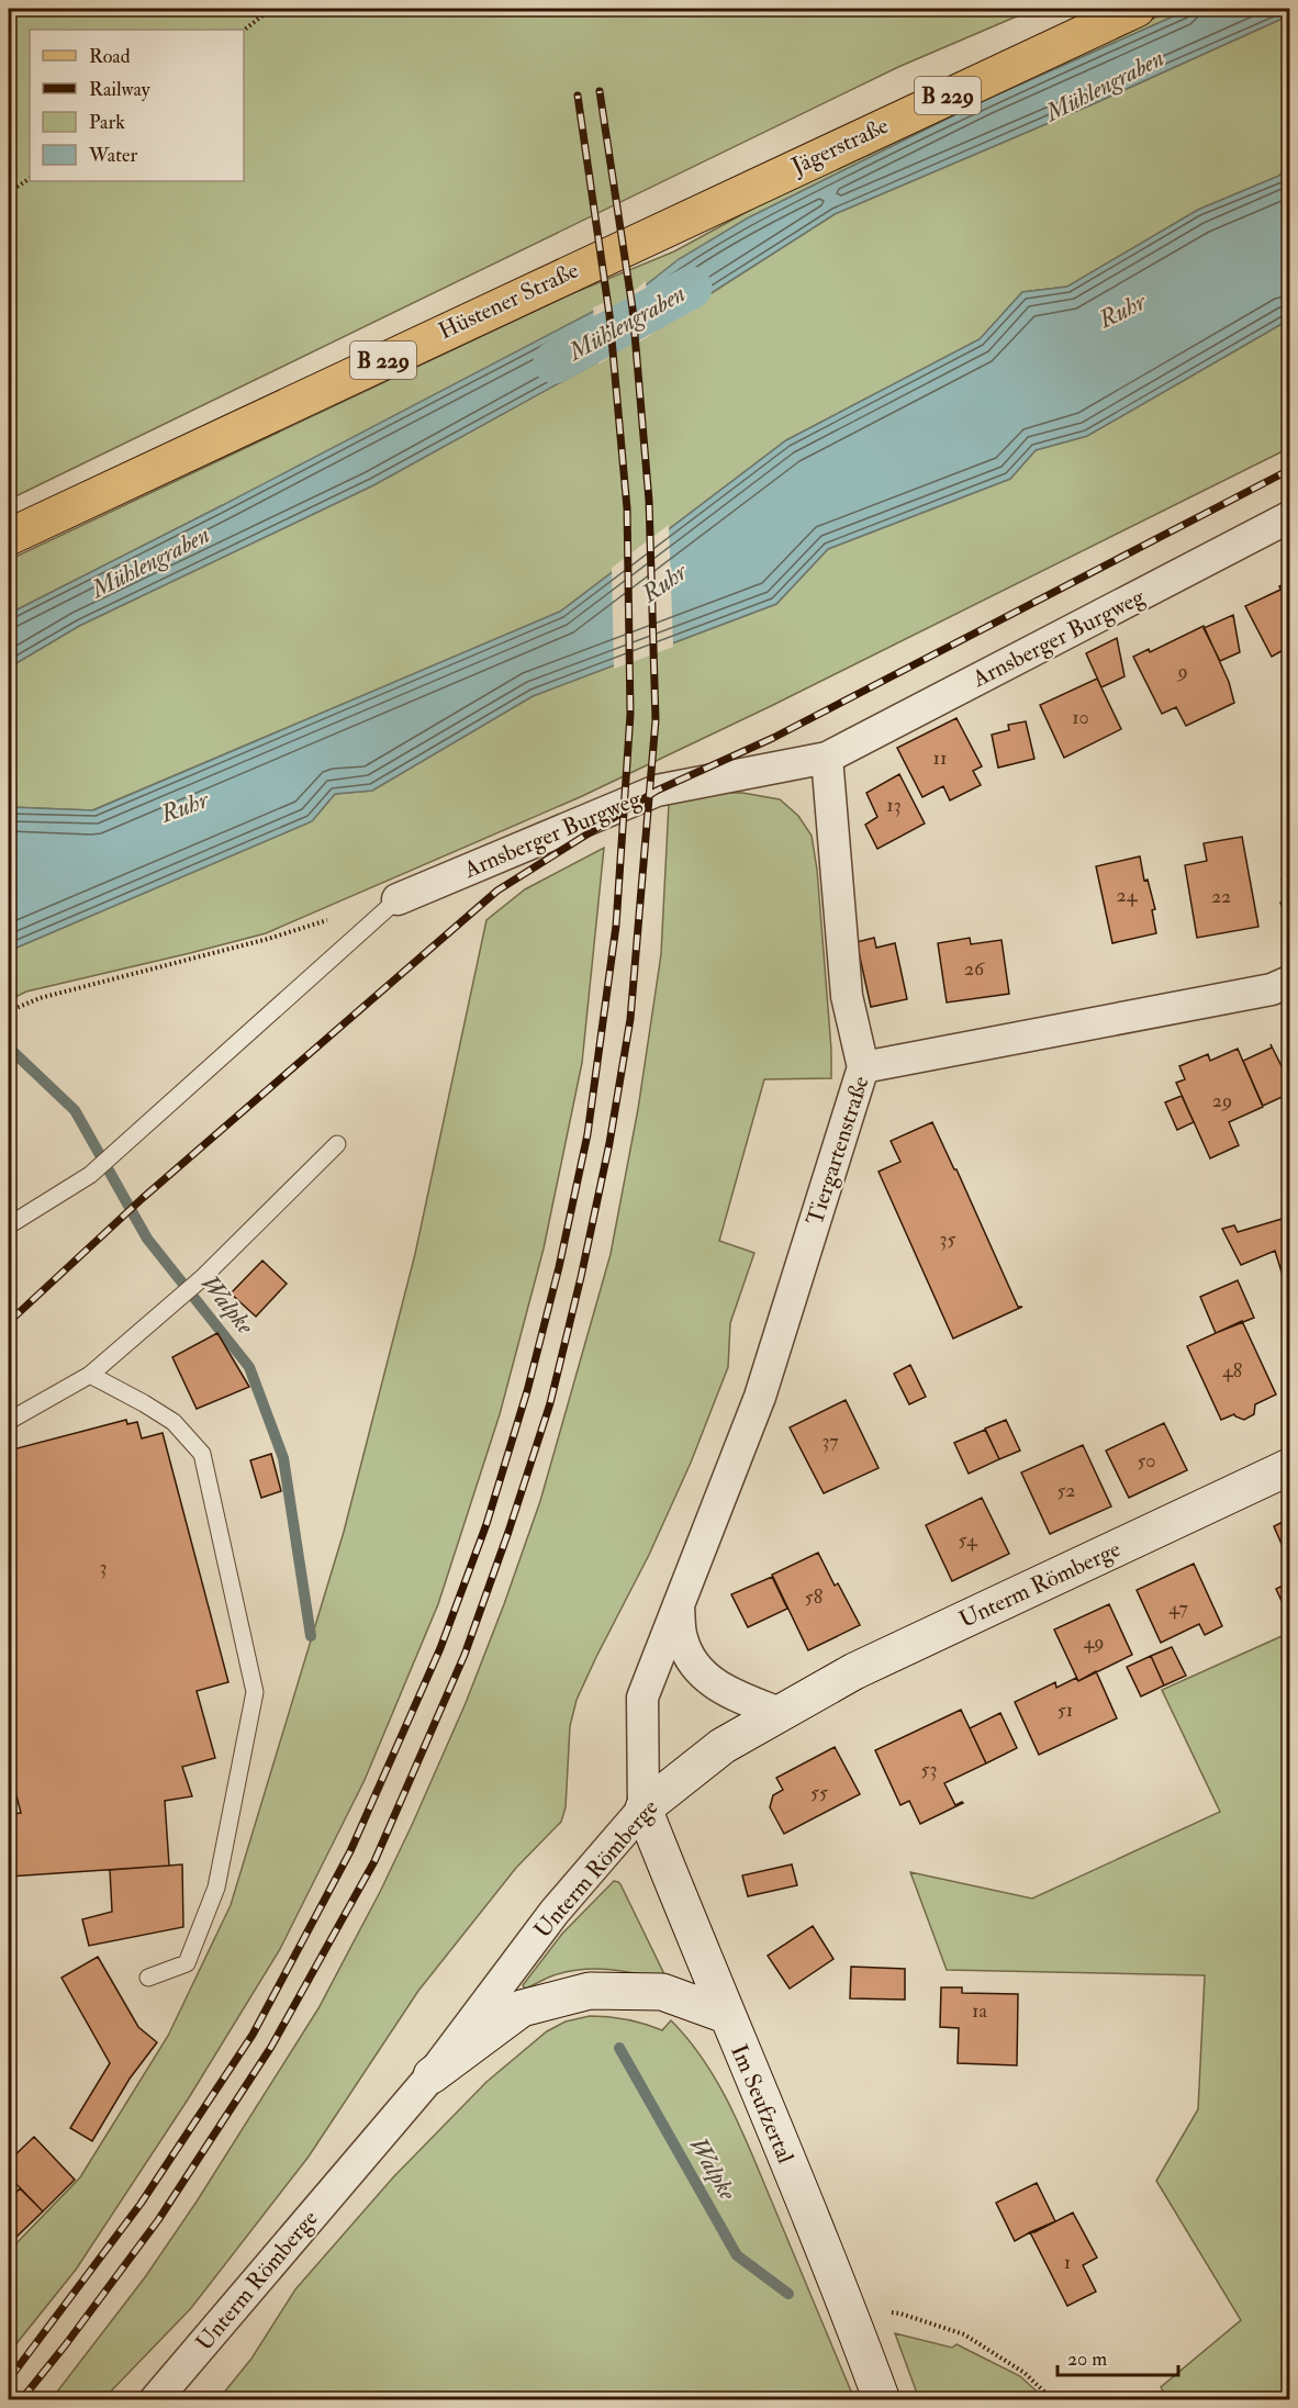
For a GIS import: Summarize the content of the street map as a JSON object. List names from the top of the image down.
{
  "streets": {
    "main road": [
      "B 229",
      "Jägerstraße",
      "Hüstener Straße",
      "Unterm Römberge",
      "Im Seufzertal"
    ],
    "street": ["Arnsberger Burgweg", "Tiergartenstraße"]
  },
  "crossings": [
    ["Jägerstraße", "Hüstener Straße"],
    ["Tiergartenstraße", "Unterm Römberge"],
    ["Tiergartenstraße", "Im Seufzertal"],
    ["Unterm Römberge", "Im Seufzertal"]
  ],
  "water": ["Mühlengraben", "Ruhr", "Walpke"],
  "house_numbers": [
    "9",
    "10",
    "11",
    "13",
    "24",
    "22",
    "26",
    "29",
    "35",
    "48",
    "37",
    "50",
    "52",
    "54",
    "3",
    "58",
    "47",
    "49",
    "51",
    "53",
    "55",
    "1a",
    "1"
  ],
  "legend": [
    "Road",
    "Railway",
    "Park",
    "Water"
  ],
  "scale_bar": "20 m"
}
